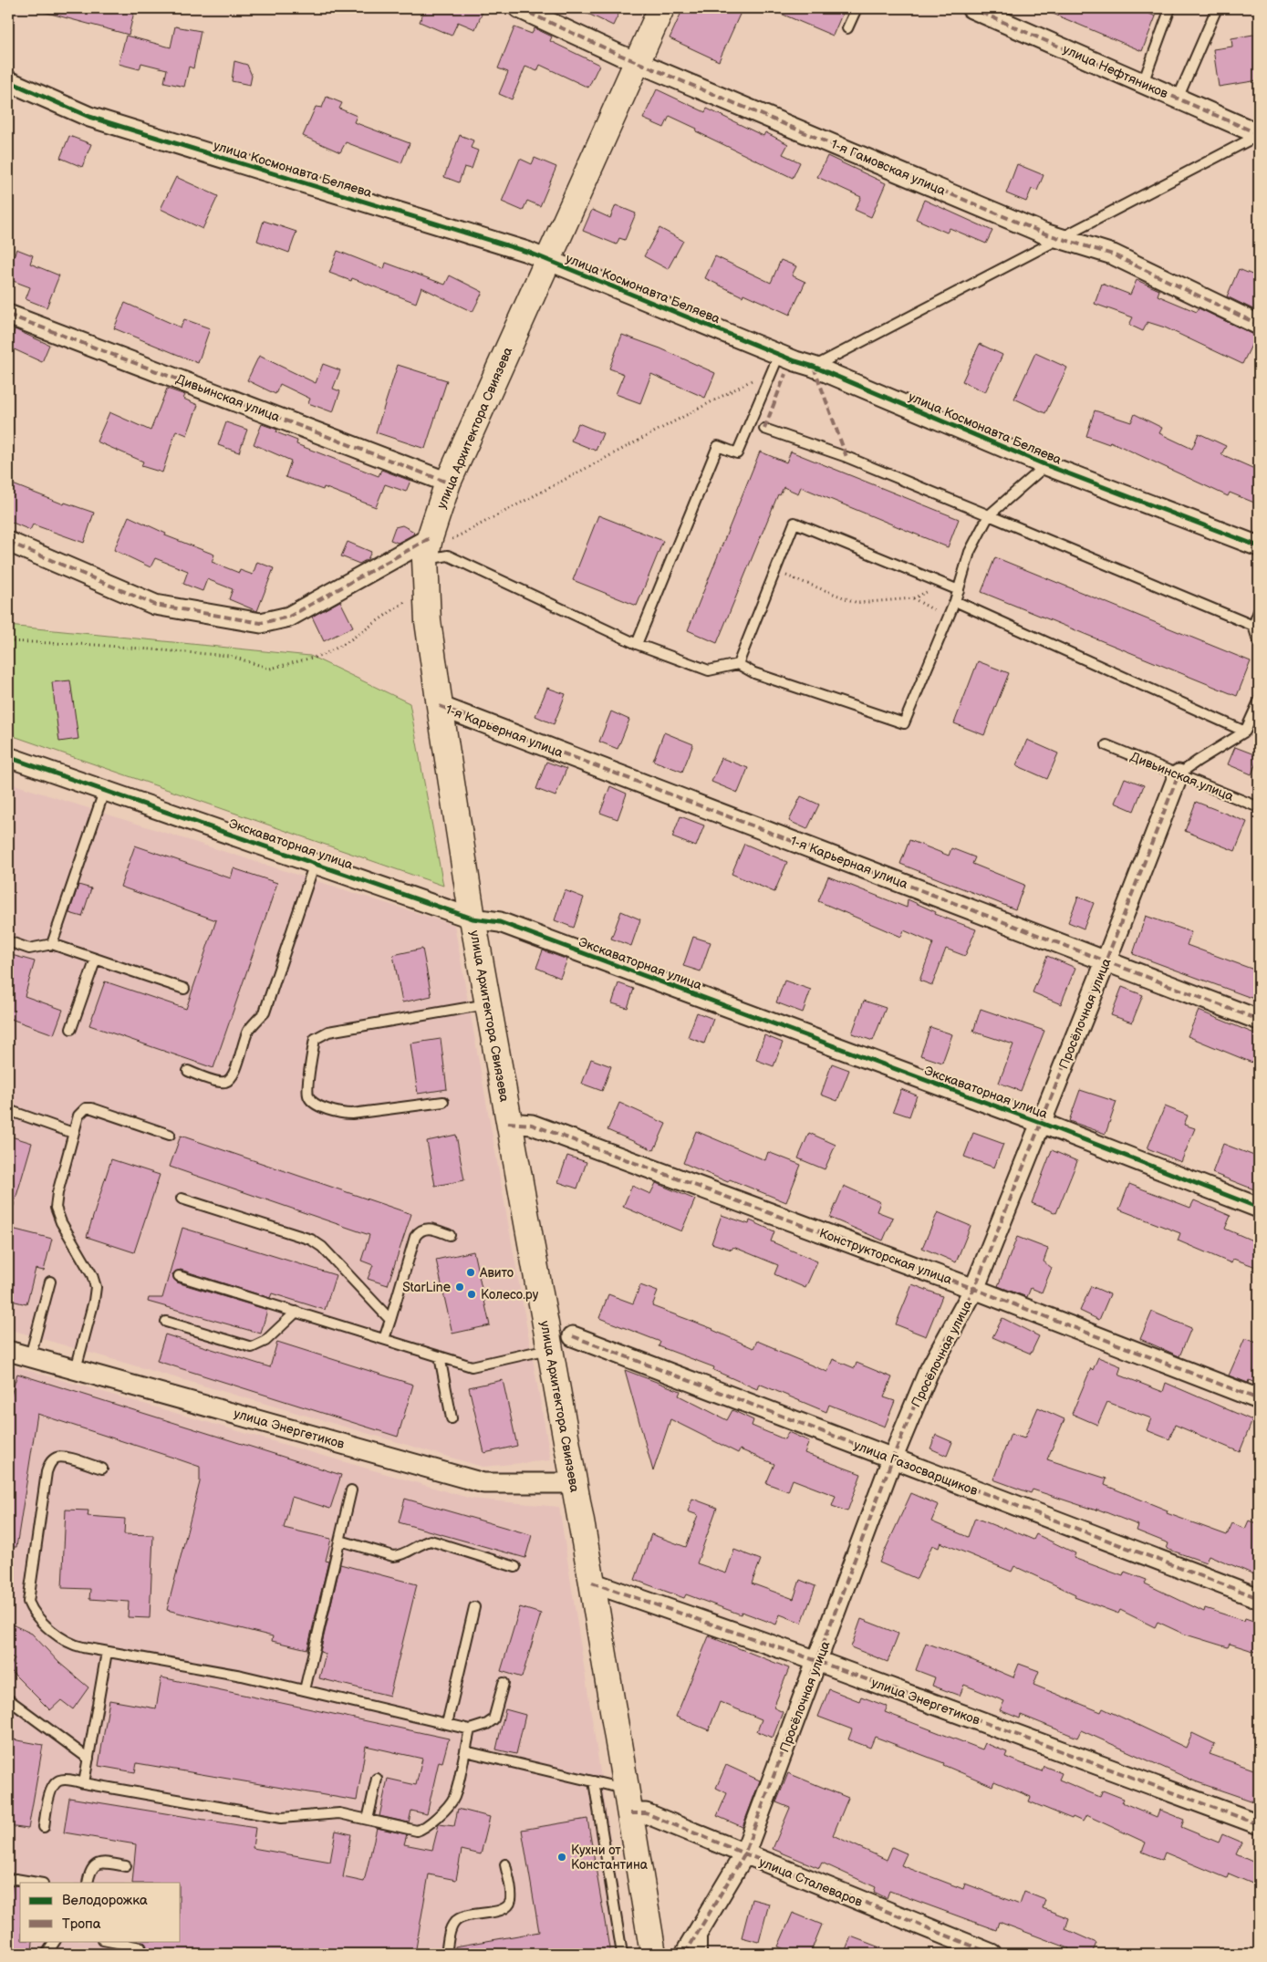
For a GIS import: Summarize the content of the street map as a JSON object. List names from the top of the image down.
{
  "streets": {
    "main road": ["улица Архитектора Свиязева"],
    "street": [
      "улица Нефтяников",
      "1-я Гамовская улица",
      "улица Космонавта Беляева",
      "Дивьинская улица",
      "1-я Карьерная улица",
      "Экскаваторная улица",
      "Просёлочная улица",
      "Конструкторская улица",
      "улица Энергетиков",
      "улица Газосварщиков",
      "улица Сталеваров"
    ]
  },
  "crossings": [
    ["1-я Гамовская улица", "улица Архитектора Свиязева"],
    ["улица Космонавта Беляева", "улица Архитектора Свиязева"],
    ["Дивьинская улица", "улица Архитектора Свиязева"],
    ["Дивьинская улица", "Просёлочная улица"],
    ["улица Архитектора Свиязева", "1-я Карьерная улица"],
    ["улица Архитектора Свиязева", "Экскаваторная улица"],
    ["улица Архитектора Свиязева", "Конструкторская улица"],
    ["улица Архитектора Свиязева", "улица Энергетиков"],
    ["улица Архитектора Свиязева", "улица Сталеваров"],
    ["1-я Карьерная улица", "Просёлочная улица"],
    ["Экскаваторная улица", "Просёлочная улица"],
    ["Просёлочная улица", "Конструкторская улица"],
    ["Просёлочная улица", "улица Энергетиков"],
    ["Просёлочная улица", "улица Газосварщиков"],
    ["Просёлочная улица", "улица Сталеваров"]
  ],
  "places": [
    "Авито",
    "StarLine",
    "Колесо.ру",
    "Кухни от Константина"
  ],
  "legend": ["Велодорожка", "Тропа"]
}
